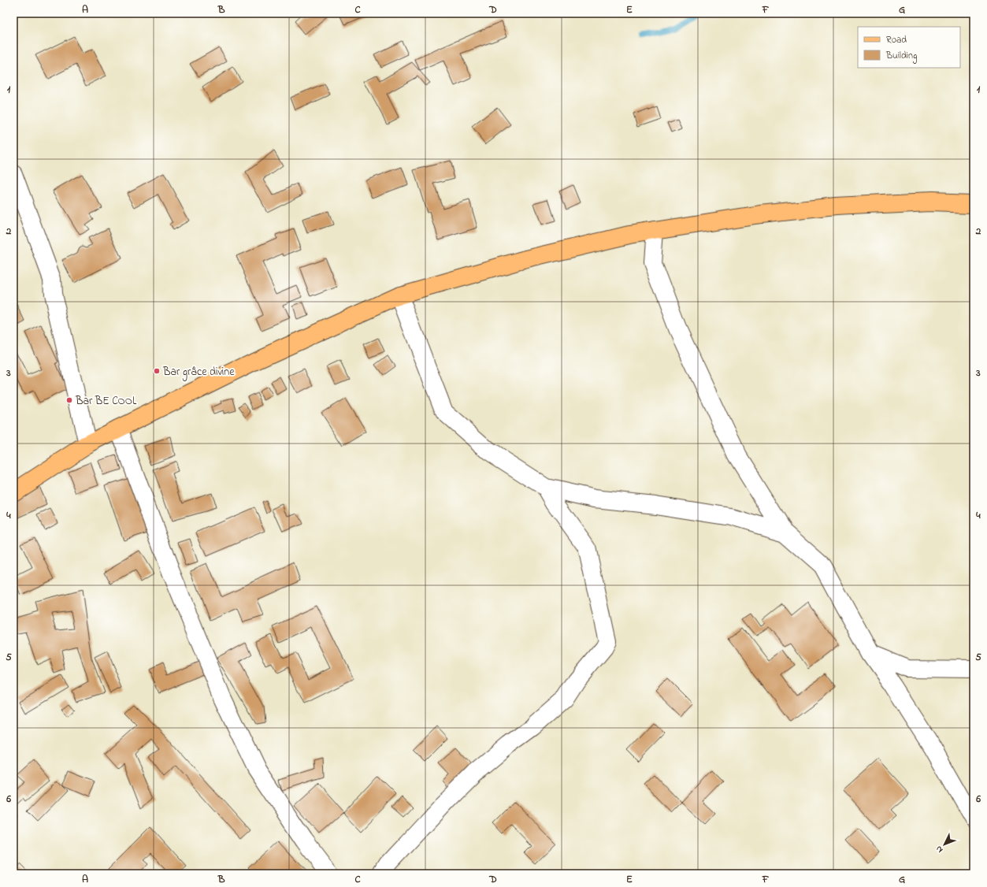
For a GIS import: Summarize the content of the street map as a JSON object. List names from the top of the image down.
{
  "places": ["Bar grâce divine", "Bar BE COOL"],
  "legend": ["Road", "Building"],
  "north": "bottom left",
  "grid": {
    "columns": [
      "A",
      "B",
      "C",
      "D",
      "E",
      "F",
      "G"
    ],
    "rows": [
      "1",
      "2",
      "3",
      "4",
      "5",
      "6"
    ]
  }
}
